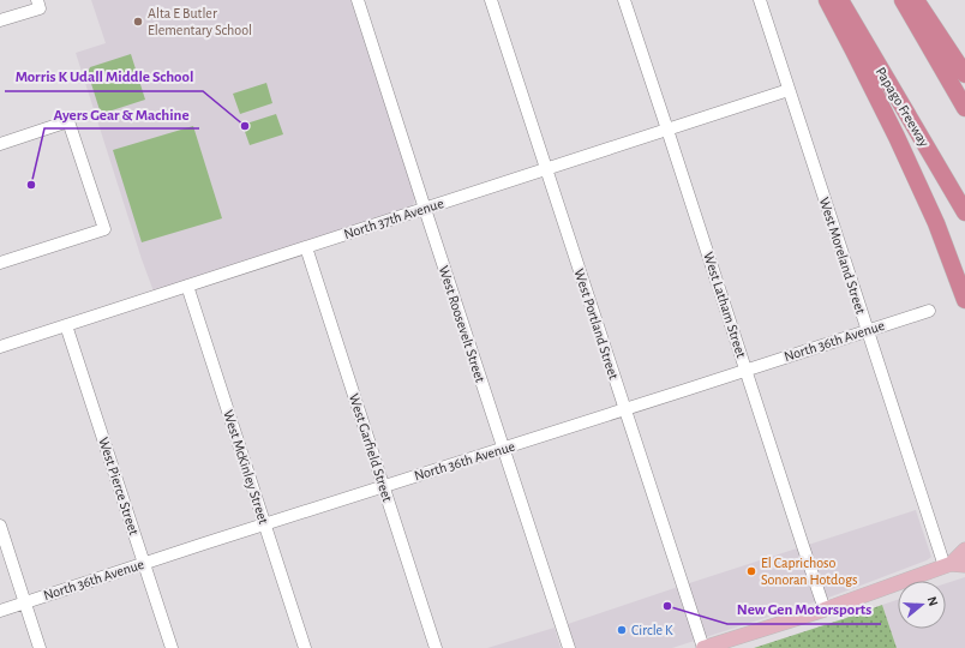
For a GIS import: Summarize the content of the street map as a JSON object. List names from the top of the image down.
{
  "streets": {
    "highway": ["Papago Freeway"],
    "street": [
      "North 37th Avenue",
      "West Moreland Street",
      "West Latham Street",
      "West Roosevelt Street",
      "West Portland Street",
      "North 36th Avenue",
      "West Garfield Street",
      "West McKinley Street",
      "West Pierce Street"
    ]
  },
  "crossings": [
    ["North 37th Avenue", "West Moreland Street"],
    ["North 37th Avenue", "West Latham Street"],
    ["North 37th Avenue", "West Roosevelt Street"],
    ["North 37th Avenue", "West Portland Street"],
    ["North 37th Avenue", "West Garfield Street"],
    ["North 37th Avenue", "West McKinley Street"],
    ["North 37th Avenue", "West Pierce Street"],
    ["West Moreland Street", "North 36th Avenue"],
    ["West Latham Street", "North 36th Avenue"],
    ["West Roosevelt Street", "North 36th Avenue"],
    ["West Portland Street", "North 36th Avenue"],
    ["North 36th Avenue", "West Garfield Street"],
    ["North 36th Avenue", "West McKinley Street"],
    ["North 36th Avenue", "West Pierce Street"]
  ],
  "places": [
    "Alta E Butler Elementary School",
    "Morris K Udall Middle School",
    "Ayers Gear & Machine",
    "El Caprichoso Sonoran Hotdogs",
    "New Gen Motorsports",
    "Circle K"
  ],
  "north": "right"
}
